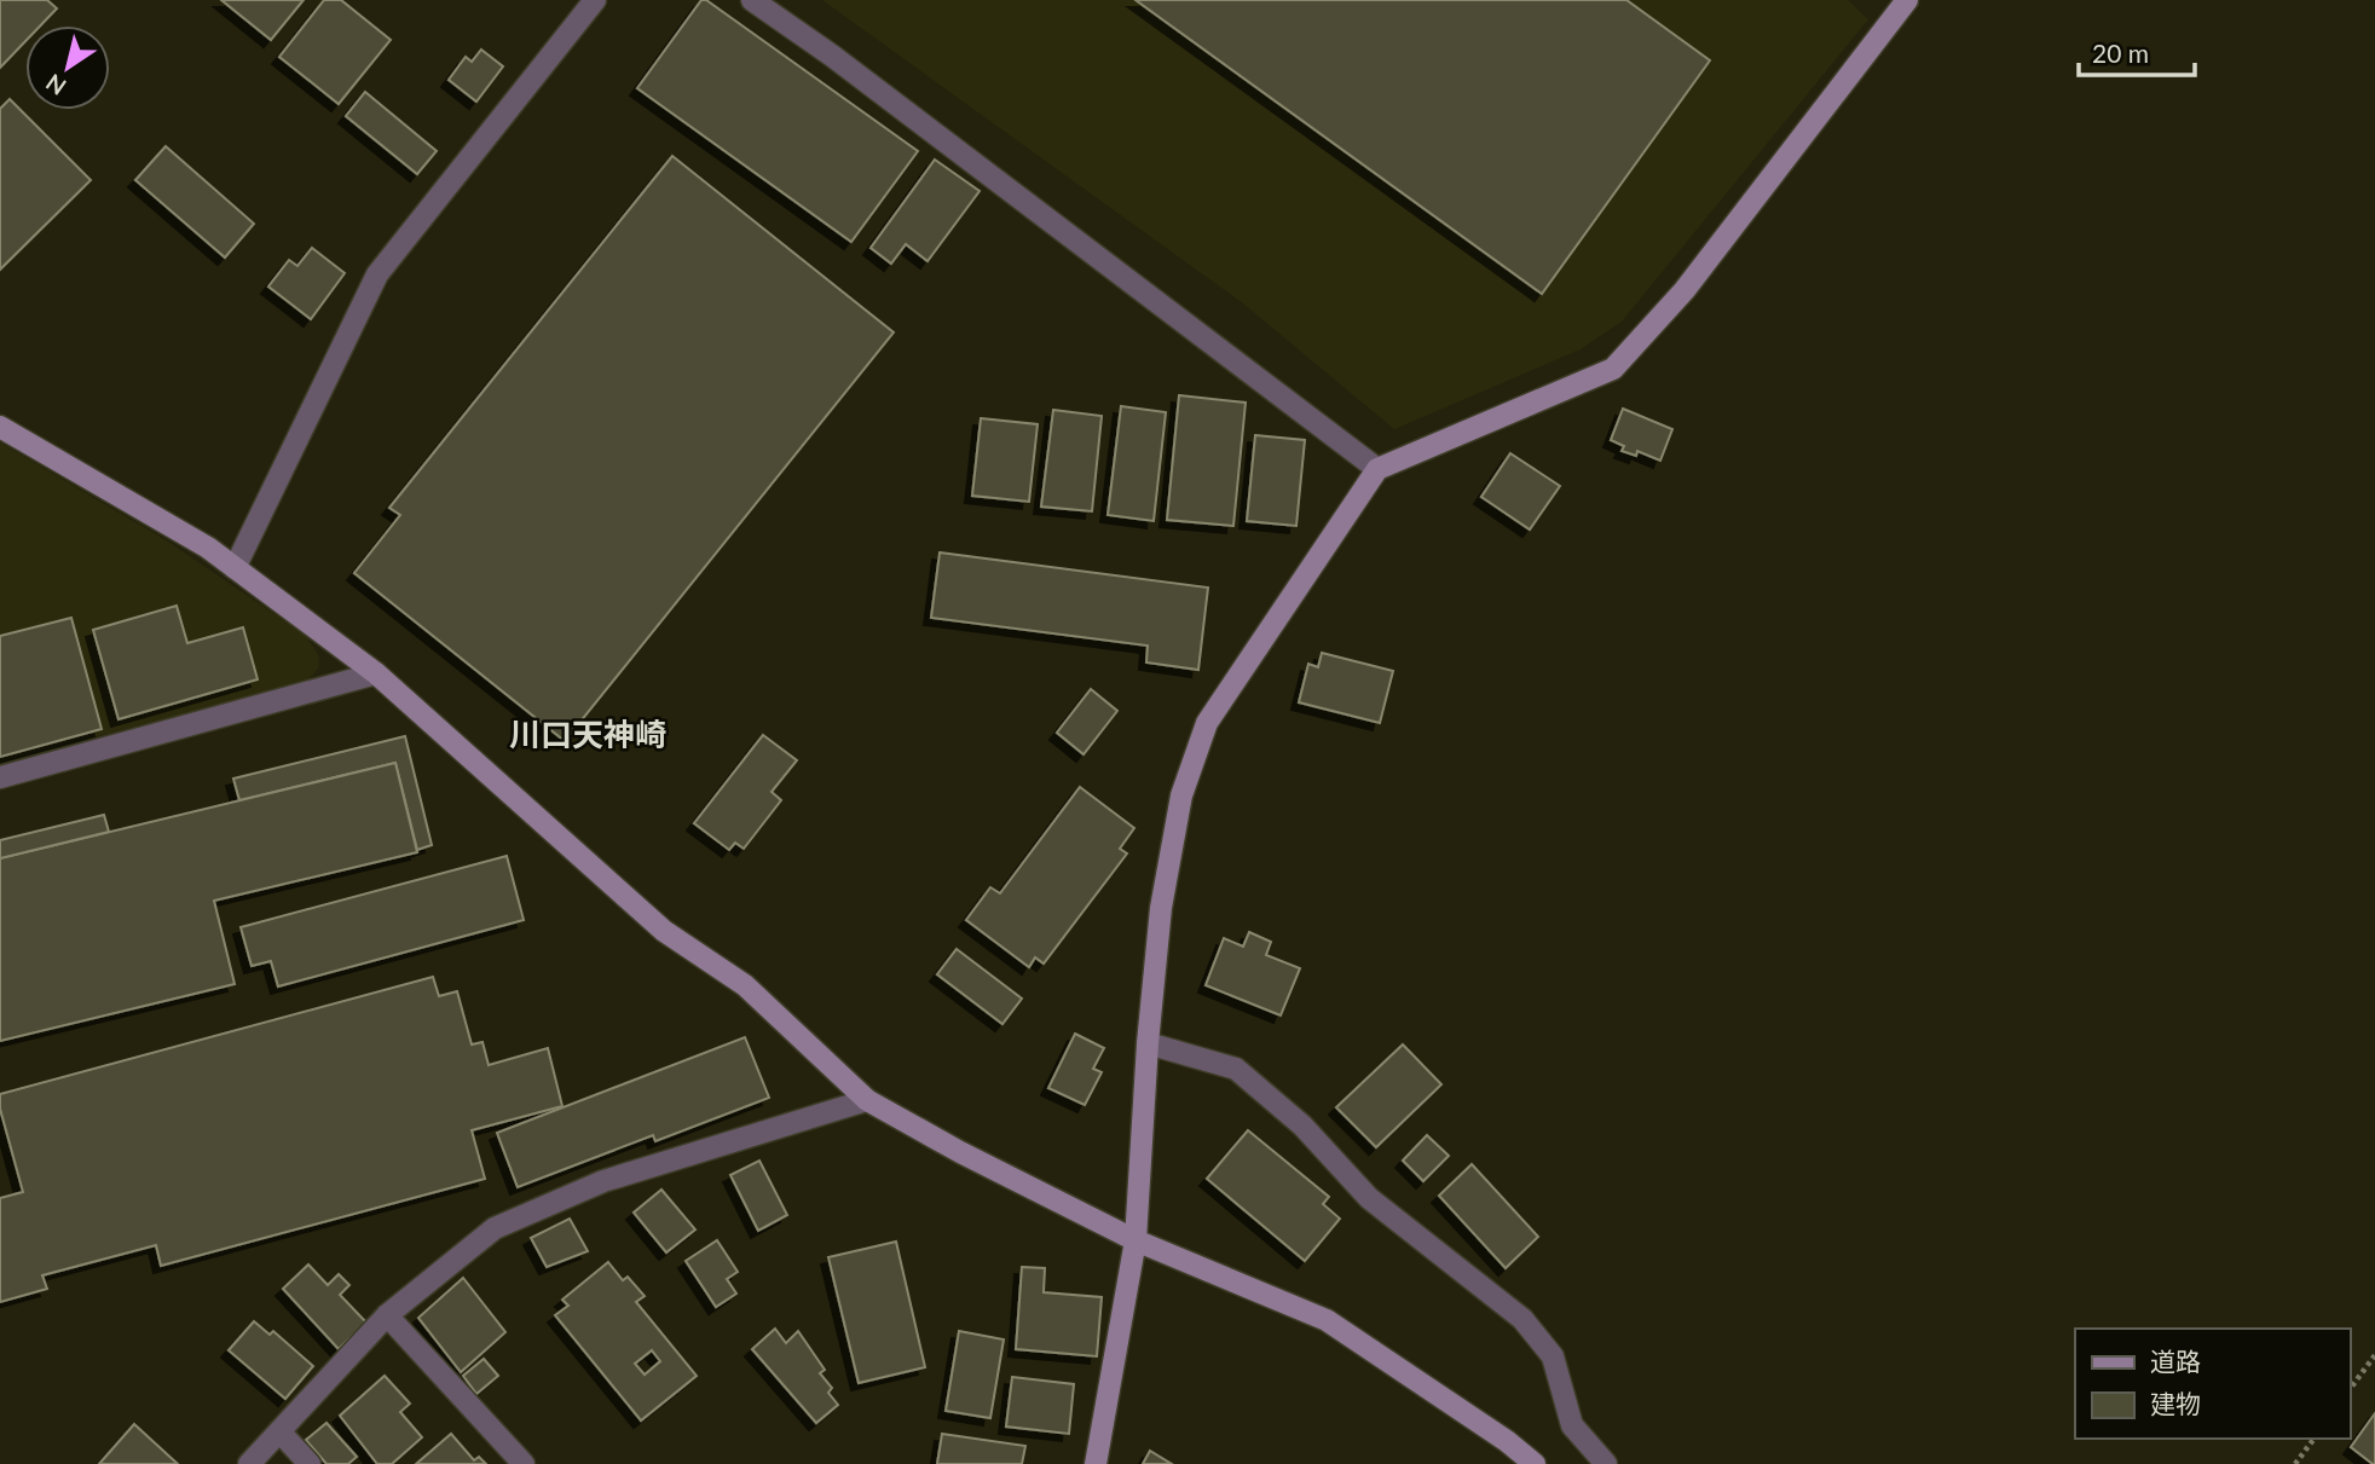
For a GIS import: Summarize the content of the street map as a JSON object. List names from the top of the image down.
{
  "districts": ["川口天神崎"],
  "legend": ["道路", "建物"],
  "scale_bar": "20 m",
  "north": "bottom left"
}
